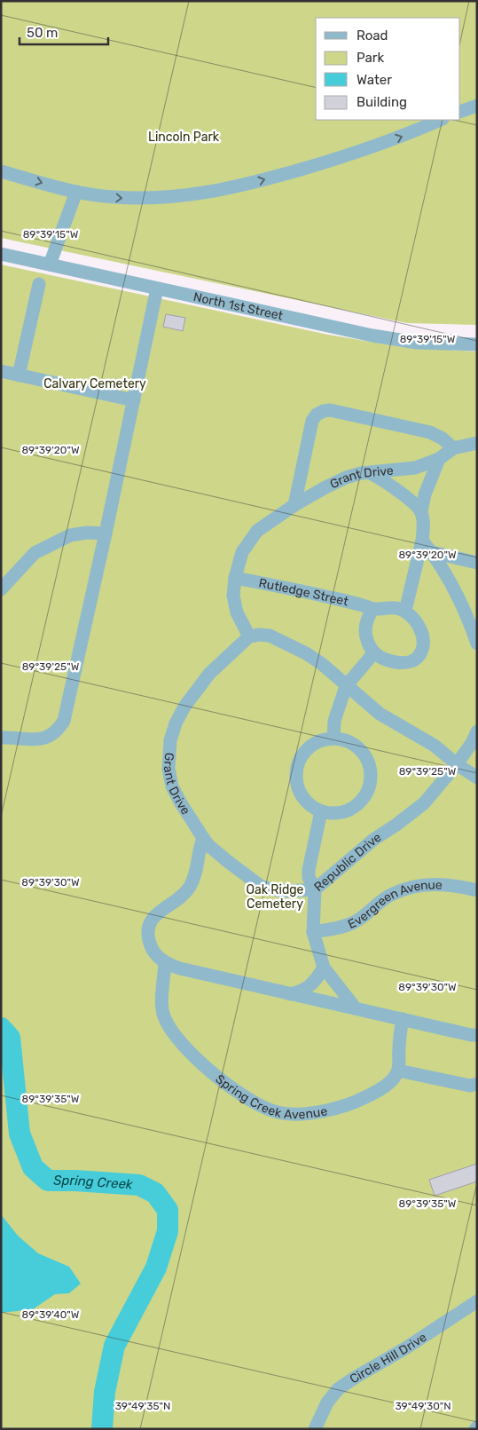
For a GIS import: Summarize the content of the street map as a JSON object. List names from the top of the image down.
{
  "streets": {
    "street": [
      "North 1st Street",
      "Grant Drive",
      "Rutledge Street",
      "Republic Drive",
      "Evergreen Avenue",
      "Spring Creek Avenue",
      "Circle Hill Drive"
    ]
  },
  "crossings": [
    ["Grant Drive", "Rutledge Street"],
    ["Grant Drive", "Republic Drive"]
  ],
  "water": ["Spring Creek"],
  "parks": ["Lincoln Park", "Calvary Cemetery", "Oak Ridge Cemetery"],
  "legend": [
    "Road",
    "Park",
    "Water",
    "Building"
  ],
  "scale_bar": "50 m",
  "coordinates": [
    "89°39'15\"W",
    "89°39'20\"W",
    "89°39'25\"W",
    "89°39'30\"W",
    "89°39'35\"W",
    "89°39'40\"W",
    "39°49'35\"N",
    "39°49'30\"N"
  ]
}
